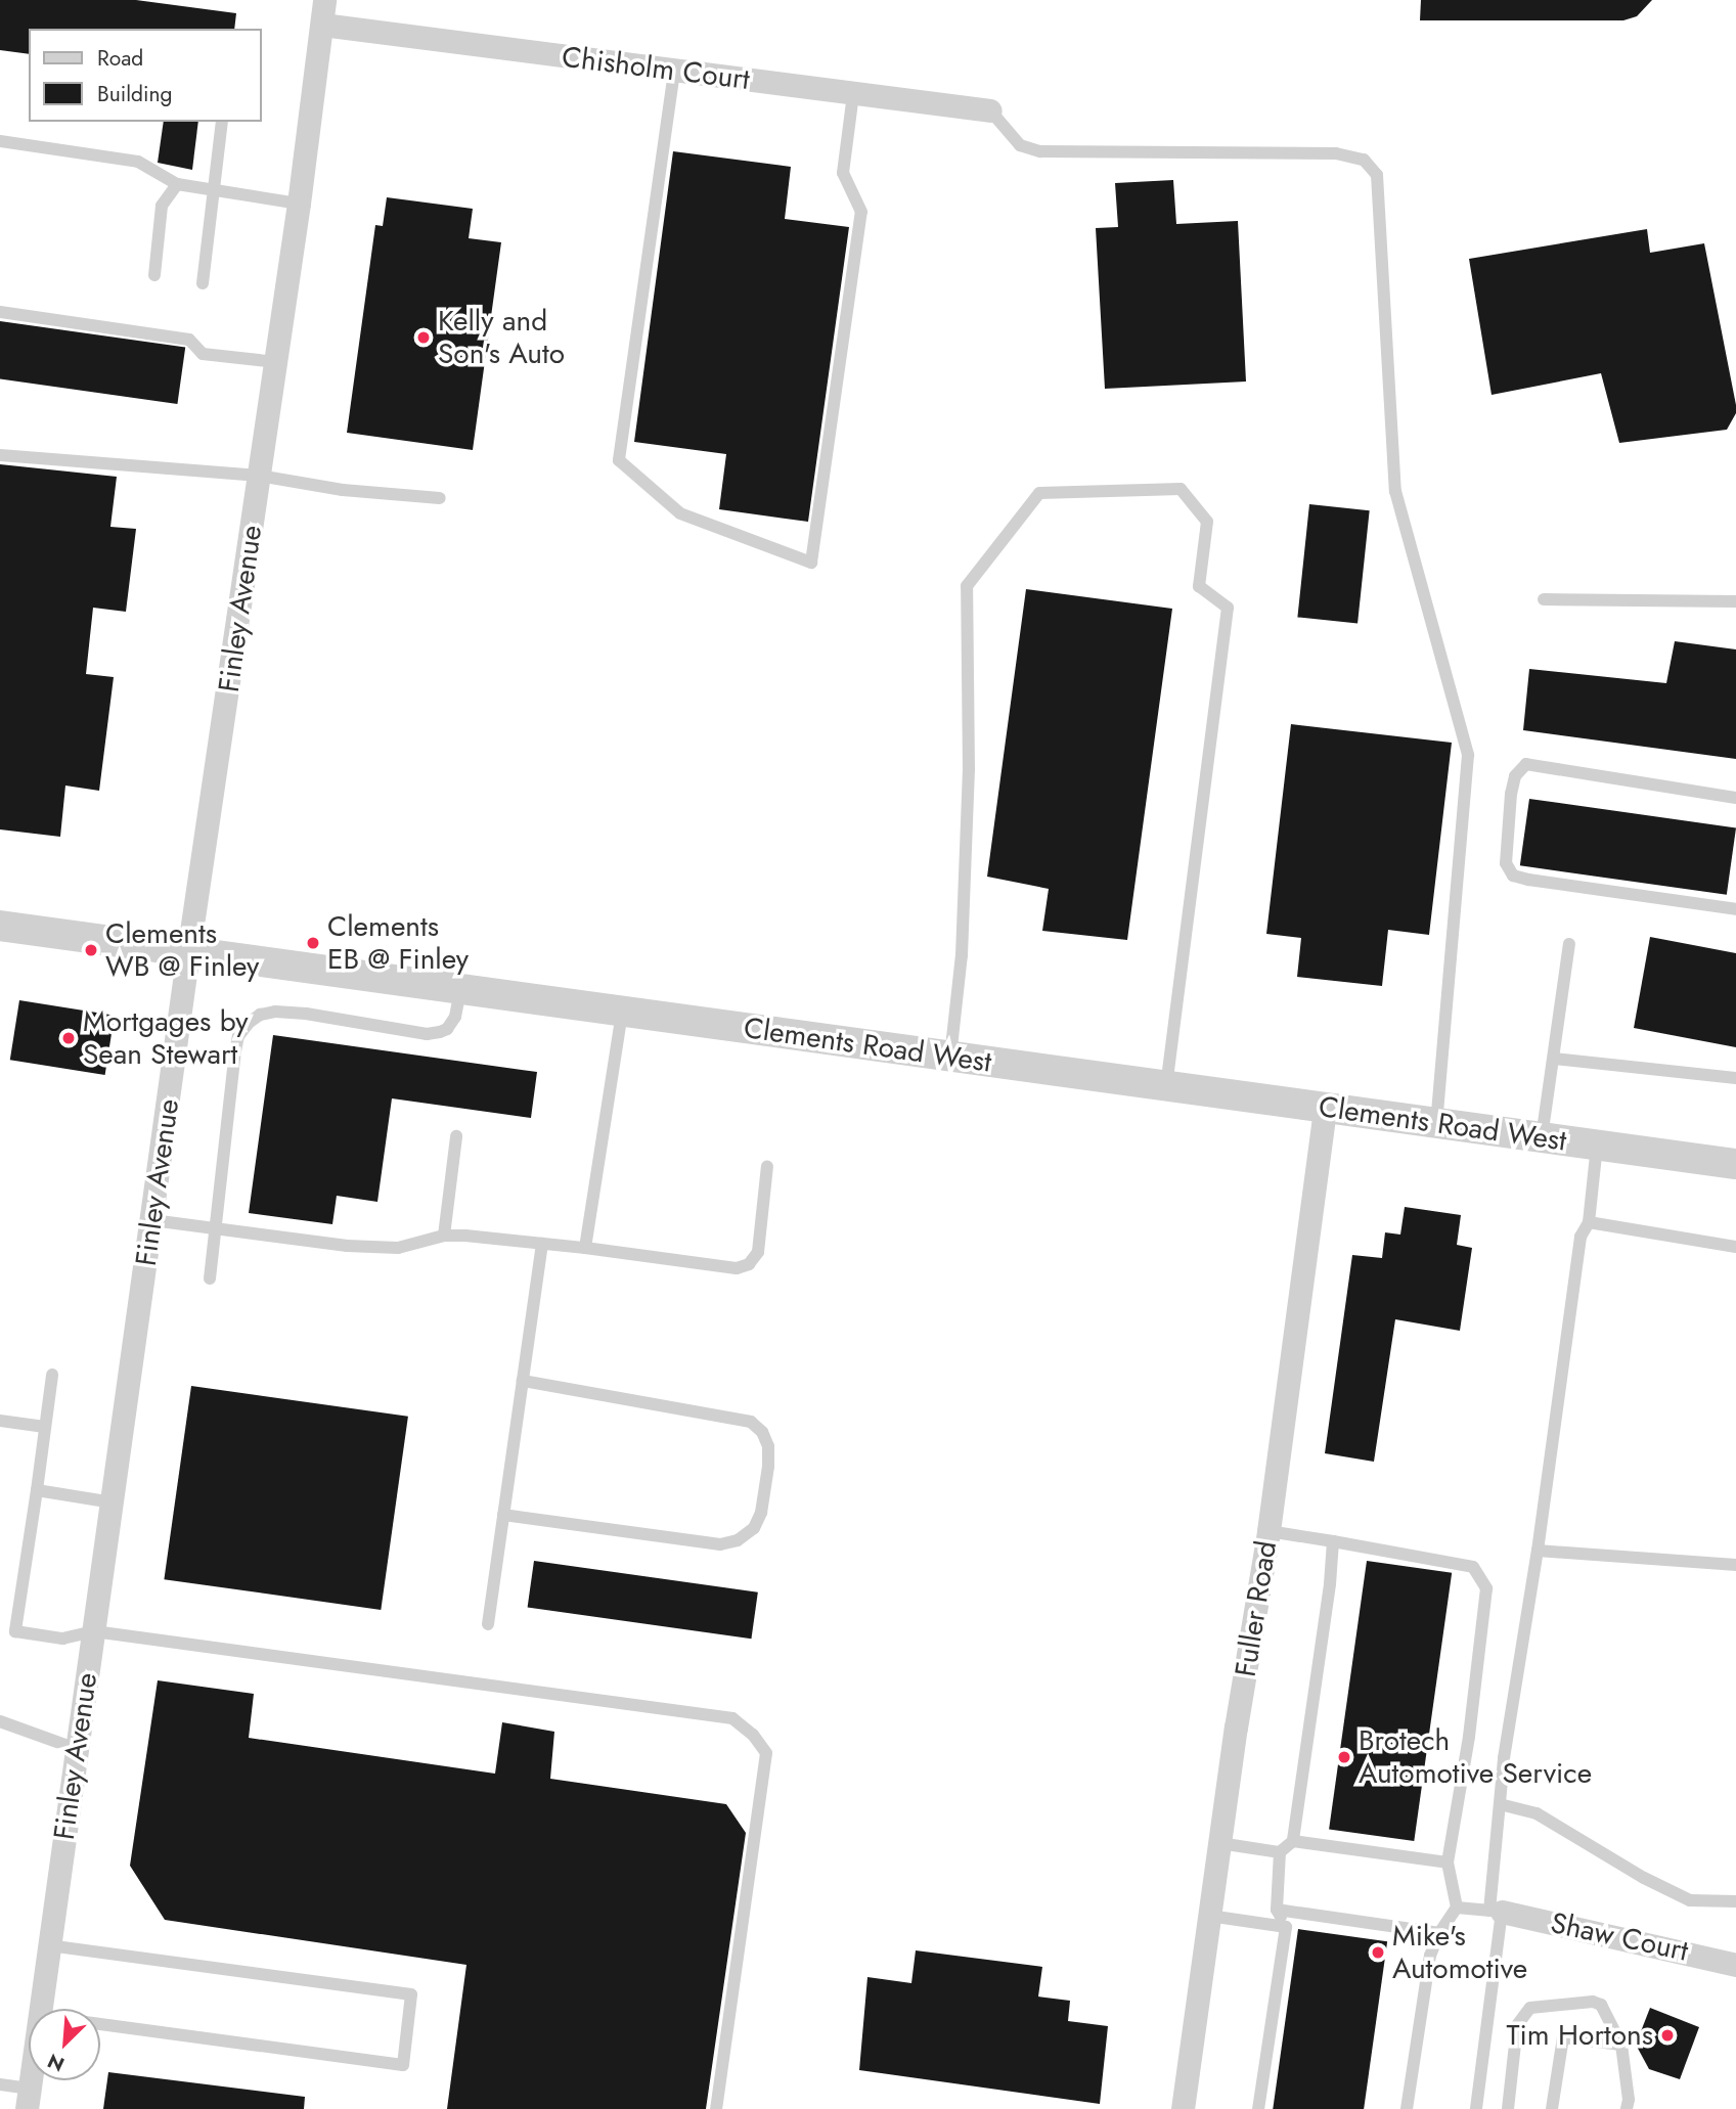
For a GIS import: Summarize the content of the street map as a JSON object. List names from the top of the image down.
{
  "streets": {
    "street": [
      "Chisholm Court",
      "Finley Avenue",
      "Clements Road West",
      "Fuller Road",
      "Shaw Court"
    ]
  },
  "crossings": [
    ["Chisholm Court", "Finley Avenue"],
    ["Finley Avenue", "Clements Road West"],
    ["Clements Road West", "Fuller Road"]
  ],
  "places": [
    "Kelly and Son's Auto",
    "Clements EB @ Finley",
    "Clements WB @ Finley",
    "Mortgages by Sean Stewart",
    "Brotech Automotive Service",
    "Mike's Automotive",
    "Tim Hortons"
  ],
  "legend": ["Road", "Building"],
  "north": "bottom left"
}
